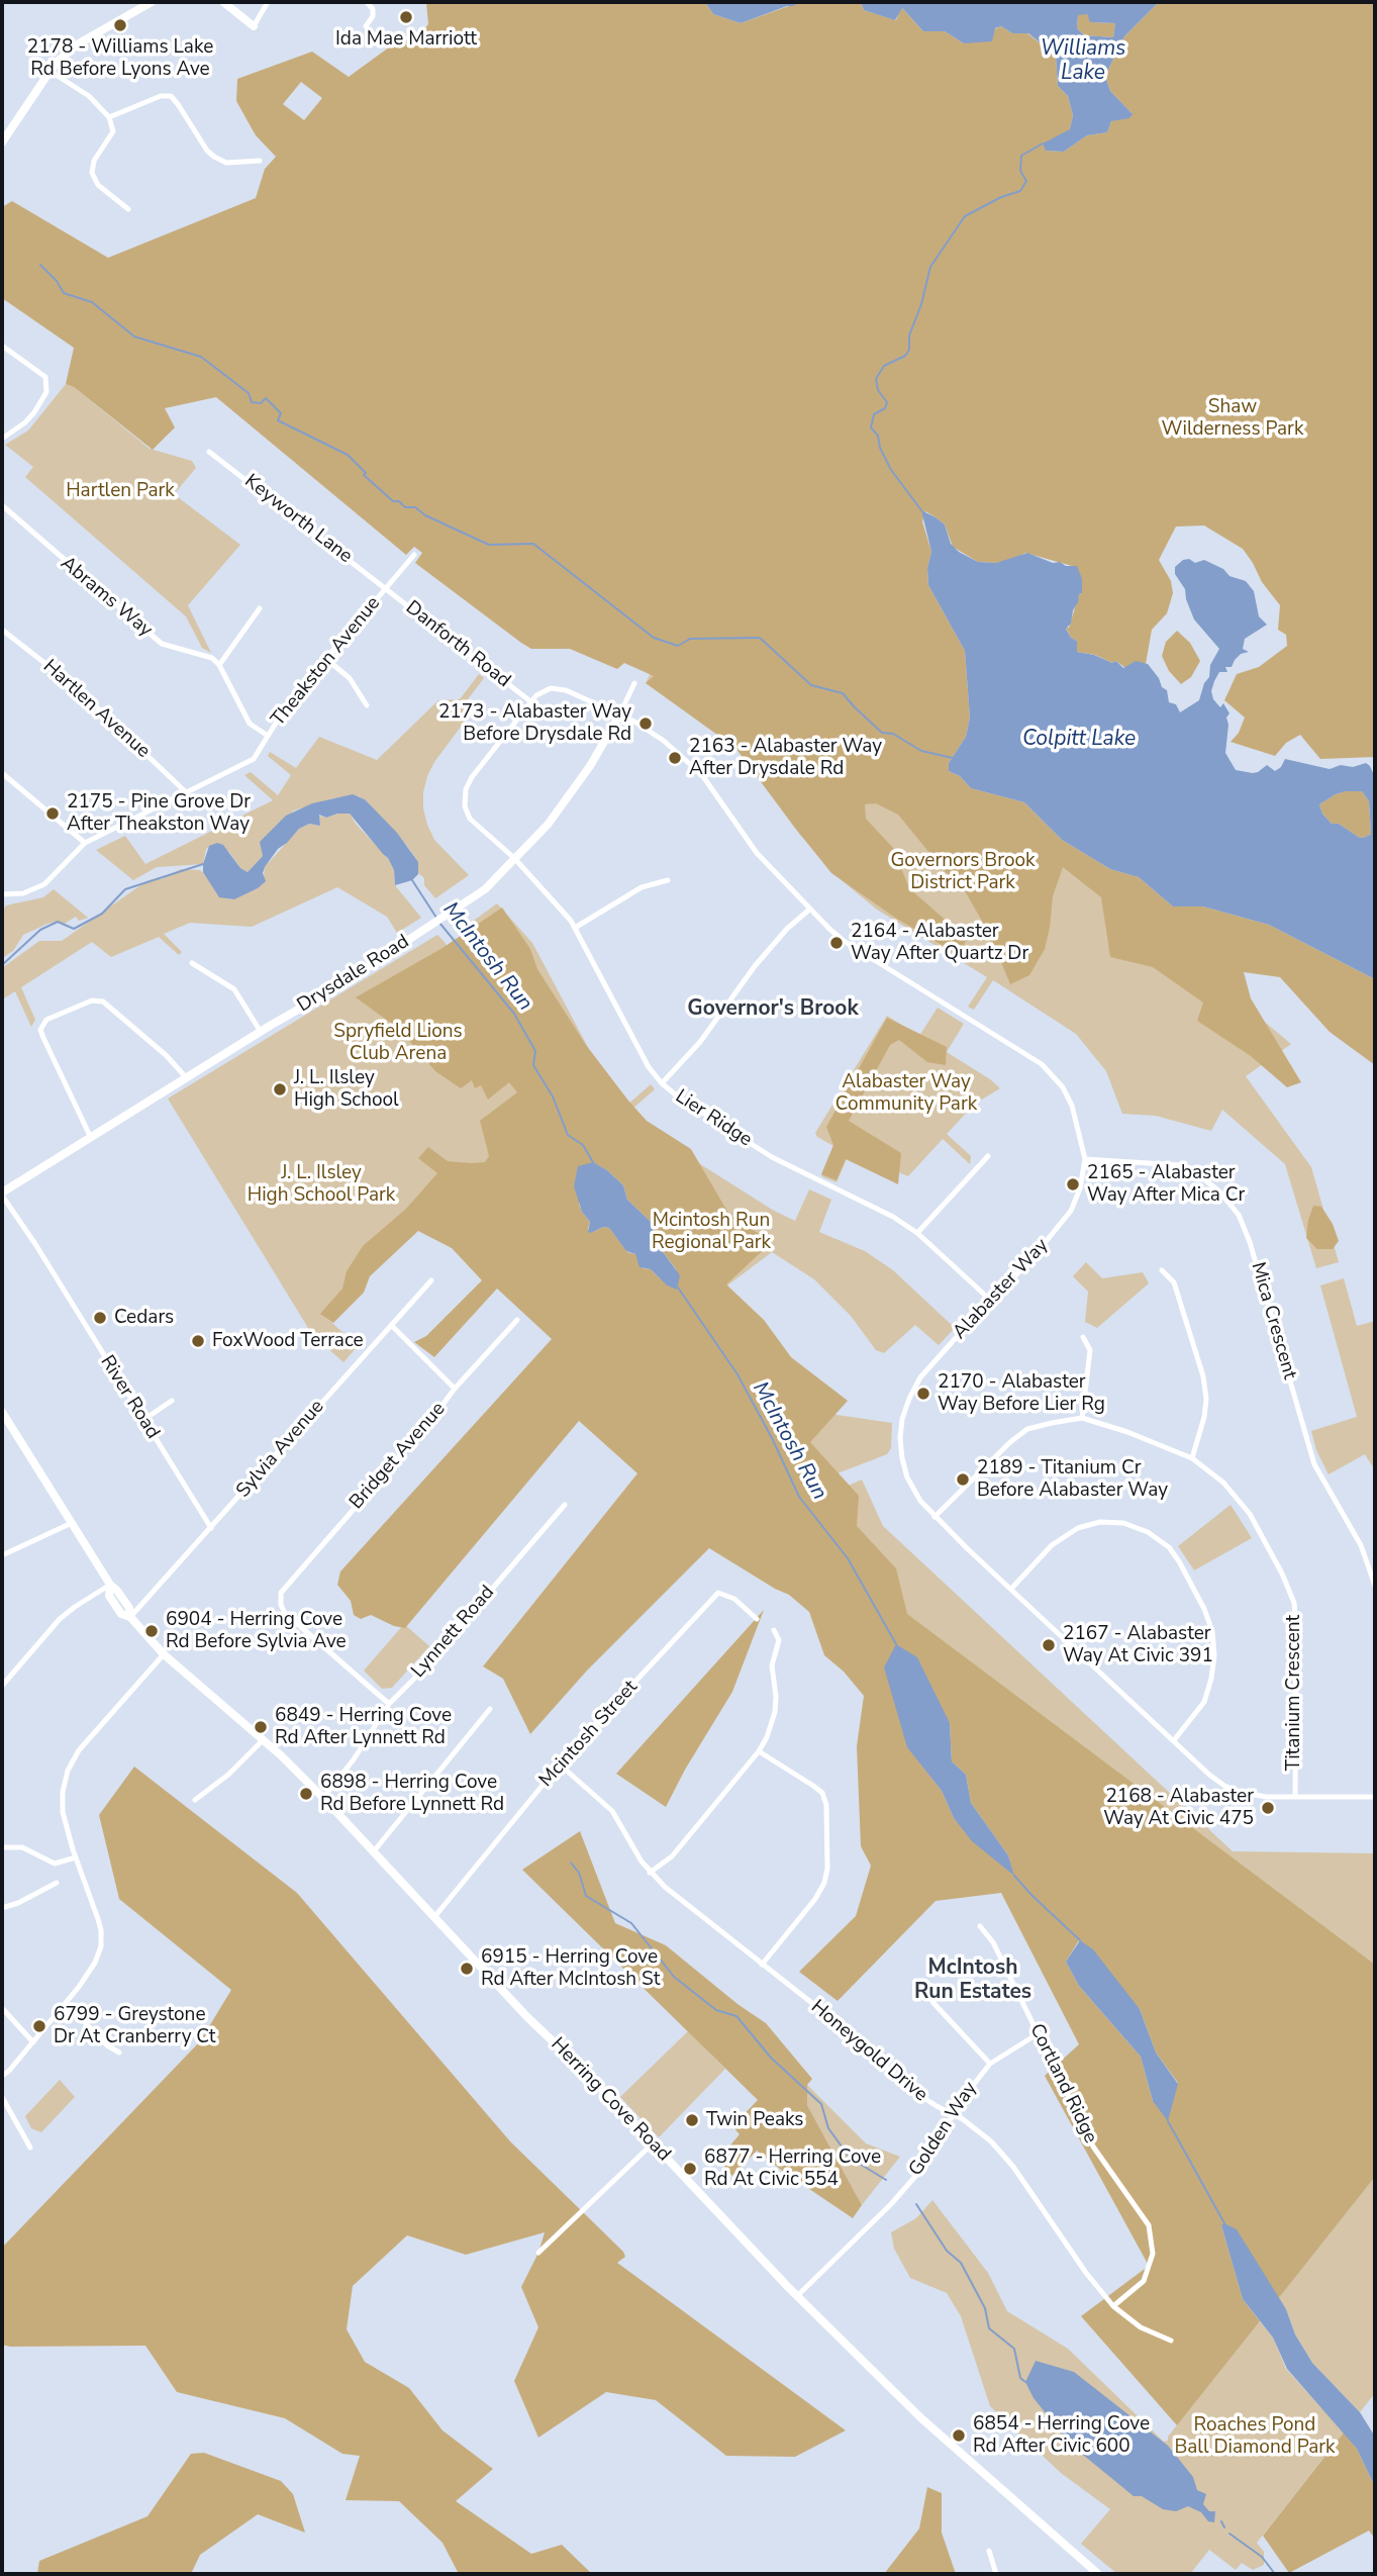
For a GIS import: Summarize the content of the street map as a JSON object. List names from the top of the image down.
{
  "streets": {
    "main road": ["Drysdale Road", "Herring Cove Road"],
    "street": [
      "Keyworth Lane",
      "Abrams Way",
      "Danforth Road",
      "Theakston Avenue",
      "Hartlen Avenue",
      "Lier Ridge",
      "Alabaster Way",
      "Mica Crescent",
      "River Road",
      "Sylvia Avenue",
      "Bridget Avenue",
      "Lynnett Road",
      "Titanium Crescent",
      "Mcintosh Street",
      "Honeygold Drive",
      "Cortland Ridge",
      "Golden Way"
    ]
  },
  "crossings": [
    ["Keyworth Lane", "Danforth Road"],
    ["Keyworth Lane", "Theakston Avenue"],
    ["Danforth Road", "Theakston Avenue"],
    ["Danforth Road", "Lier Ridge"],
    ["Danforth Road", "Alabaster Way"],
    ["Theakston Avenue", "Hartlen Avenue"],
    ["Drysdale Road", "Lier Ridge"],
    ["Drysdale Road", "Alabaster Way"],
    ["Drysdale Road", "River Road"],
    ["Lier Ridge", "Alabaster Way"],
    ["Alabaster Way", "Mica Crescent"],
    ["Alabaster Way", "Titanium Crescent"],
    ["River Road", "Sylvia Avenue"],
    ["Sylvia Avenue", "Herring Cove Road"],
    ["Bridget Avenue", "Lynnett Road"],
    ["Lynnett Road", "Herring Cove Road"],
    ["Mcintosh Street", "Honeygold Drive"],
    ["Mcintosh Street", "Herring Cove Road"],
    ["Honeygold Drive", "Cortland Ridge"],
    ["Honeygold Drive", "Golden Way"],
    ["Cortland Ridge", "Golden Way"],
    ["Herring Cove Road", "Golden Way"]
  ],
  "districts": ["Governor's Brook", "McIntosh Run Estates"],
  "water": ["Williams Lake", "Colpitt Lake", "McIntosh Run"],
  "parks": [
    "Shaw Wilderness Park",
    "Hartlen Park",
    "Governors Brook District Park",
    "Spryfield Lions Club Arena",
    "Alabaster Way Community Park",
    "J. L. Ilsley High School Park",
    "Mcintosh Run Regional Park",
    "Roaches Pond Ball Diamond Park"
  ],
  "places": [
    "Ida Mae Marriott",
    "2178 - Williams Lake Rd Before Lyons Ave",
    "2173 - Alabaster Way Before Drysdale Rd",
    "2163 - Alabaster Way After Drysdale Rd",
    "2175 - Pine Grove Dr After Theakston Way",
    "2164 - Alabaster Way After Quartz Dr",
    "J. L. Ilsley High School",
    "2165 - Alabaster Way After Mica Cr",
    "Cedars",
    "FoxWood Terrace",
    "2170 - Alabaster Way Before Lier Rg",
    "2189 - Titanium Cr Before Alabaster Way",
    "6904 - Herring Cove Rd Before Sylvia Ave",
    "2167 - Alabaster Way At Civic 391",
    "6849 - Herring Cove Rd After Lynnett Rd",
    "6898 - Herring Cove Rd Before Lynnett Rd",
    "2168 - Alabaster Way At Civic 475",
    "6915 - Herring Cove Rd After McIntosh St",
    "6799 - Greystone Dr At Cranberry Ct",
    "Twin Peaks",
    "6877 - Herring Cove Rd At Civic 554",
    "6854 - Herring Cove Rd After Civic 600"
  ]
}
